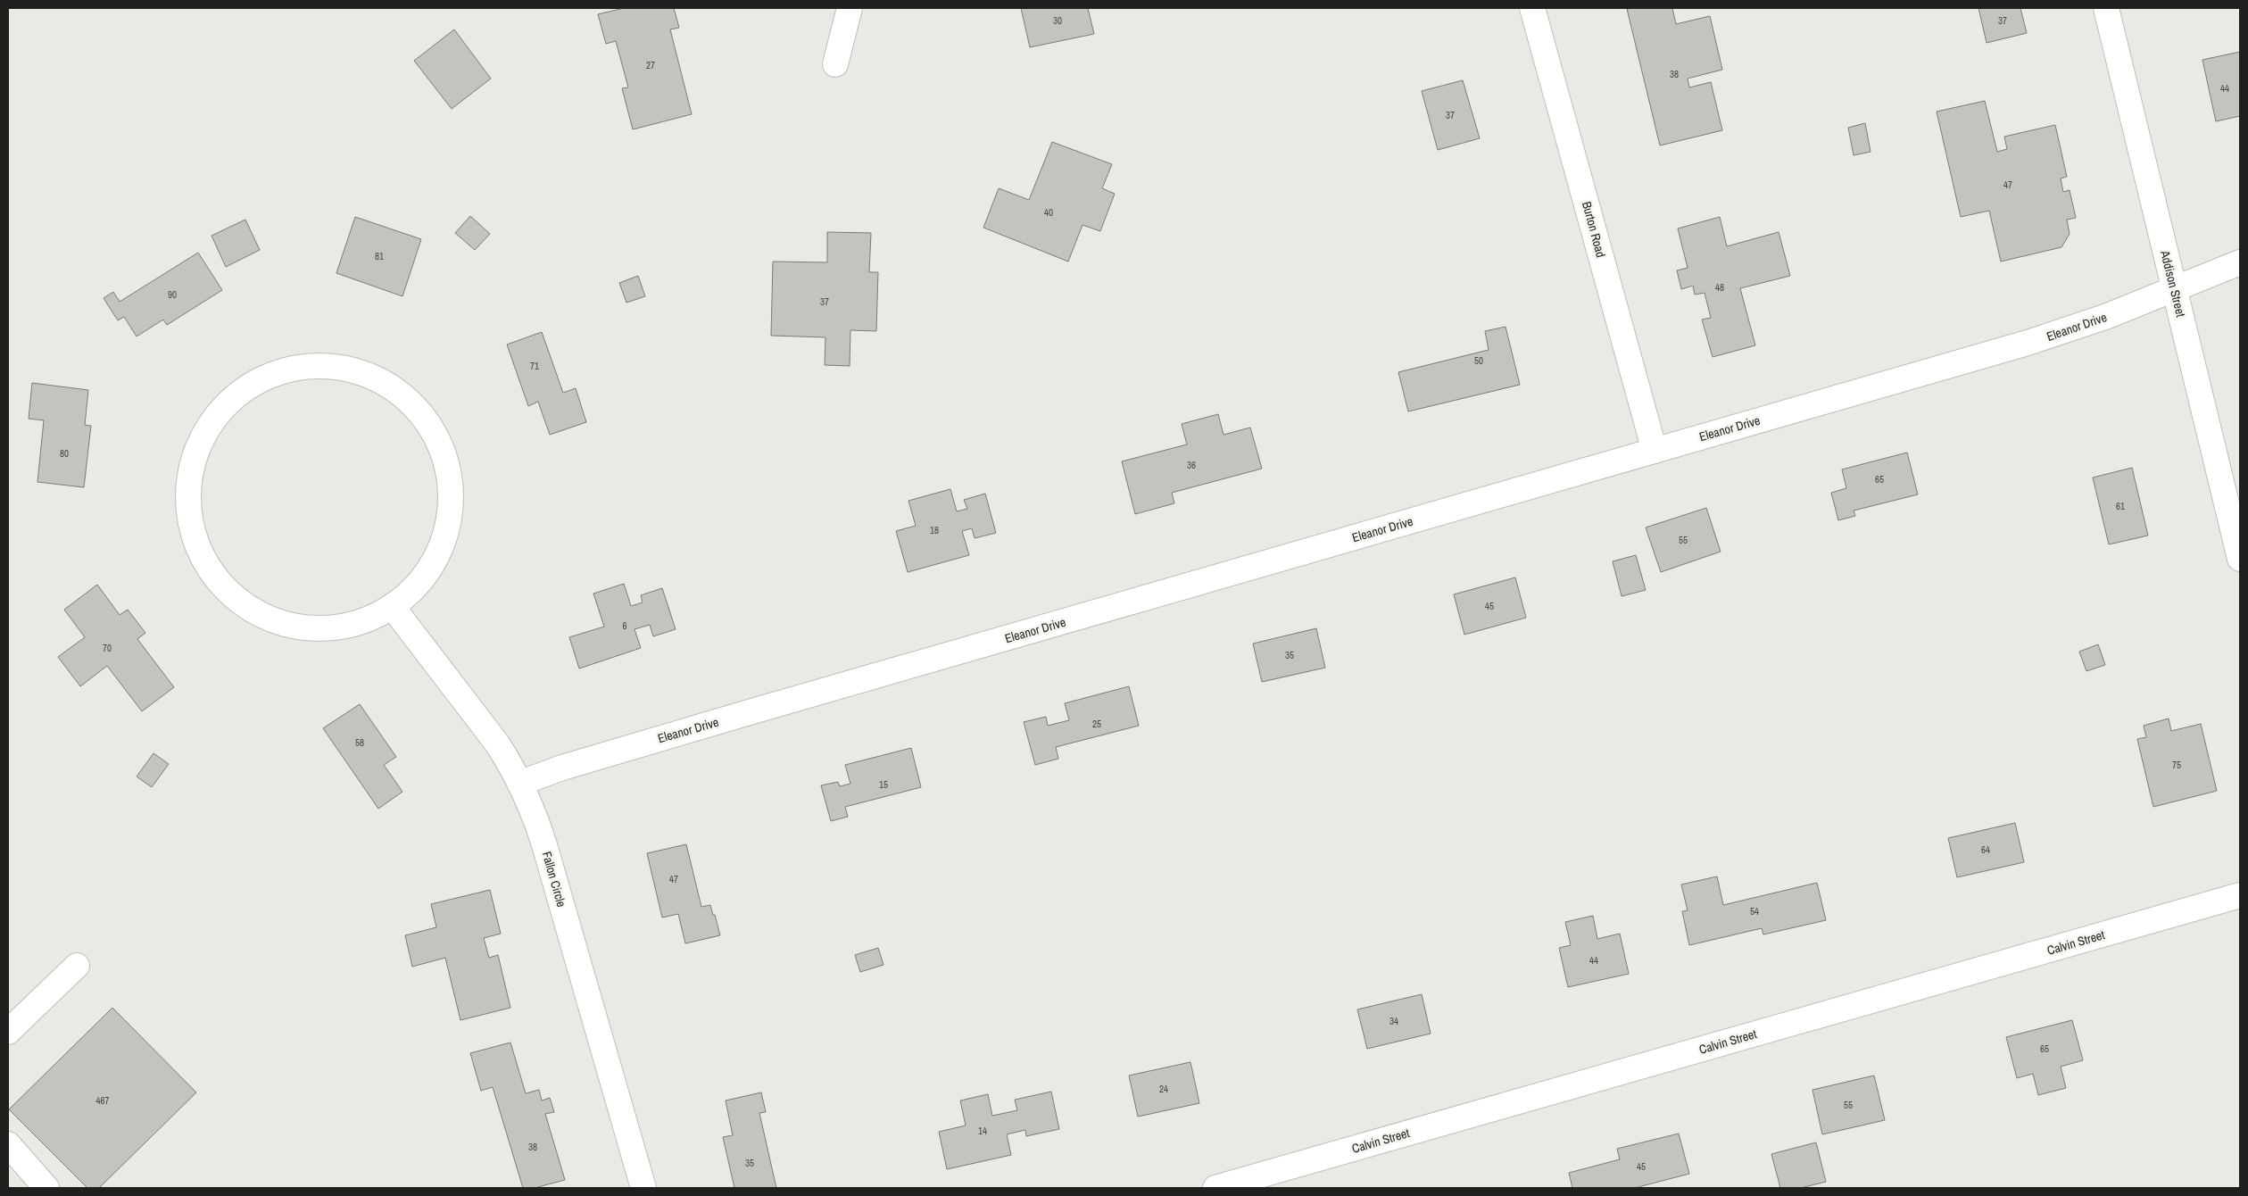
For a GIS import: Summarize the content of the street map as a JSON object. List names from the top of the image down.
{
  "streets": {
    "street": [
      "Burton Road",
      "Addison Street",
      "Eleanor Drive",
      "Fallon Circle",
      "Calvin Street"
    ]
  },
  "crossings": [
    ["Burton Road", "Eleanor Drive"],
    ["Addison Street", "Eleanor Drive"],
    ["Eleanor Drive", "Fallon Circle"]
  ],
  "house_numbers": [
    "30",
    "37",
    "27",
    "38",
    "44",
    "37",
    "47",
    "40",
    "81",
    "48",
    "90",
    "37",
    "50",
    "71",
    "80",
    "36",
    "65",
    "61",
    "18",
    "55",
    "45",
    "6",
    "70",
    "35",
    "25",
    "58",
    "75",
    "15",
    "64",
    "47",
    "54",
    "44",
    "34",
    "65",
    "24",
    "467",
    "55",
    "14",
    "38",
    "35",
    "45"
  ]
}
